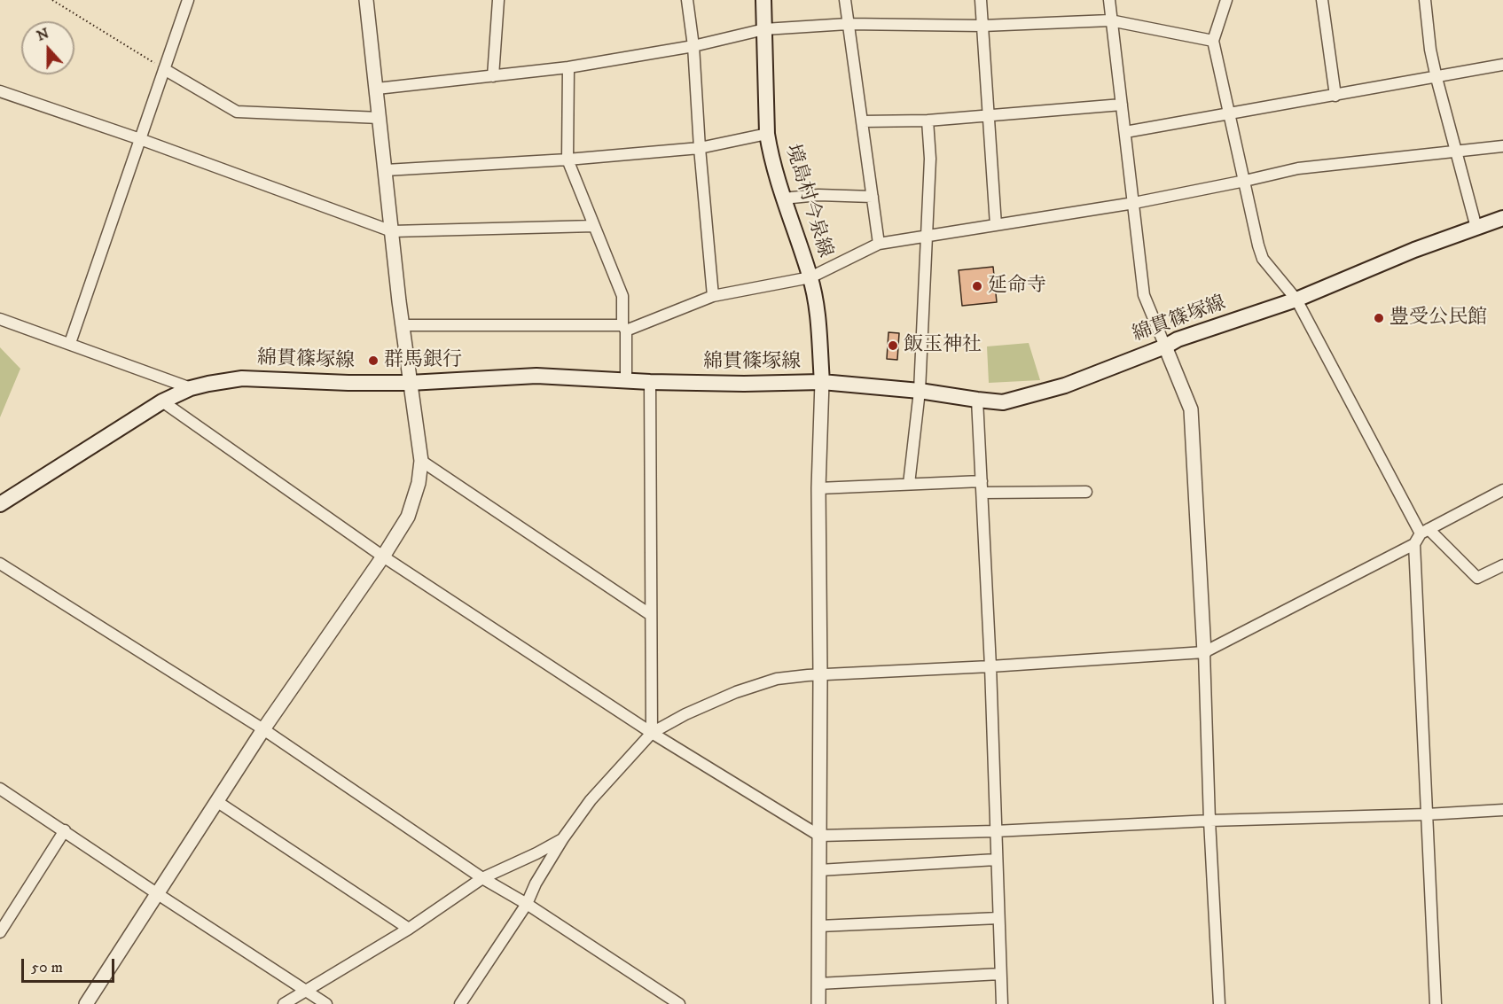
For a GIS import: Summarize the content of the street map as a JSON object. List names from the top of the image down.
{
  "streets": {
    "main road": ["境島村今泉線", "綿貫篠塚線"]
  },
  "crossings": [
    ["境島村今泉線", "綿貫篠塚線"]
  ],
  "places": [
    "延命寺",
    "豊受公民館",
    "飯玉神社",
    "群馬銀行"
  ],
  "scale_bar": "50 m",
  "north": "top"
}
